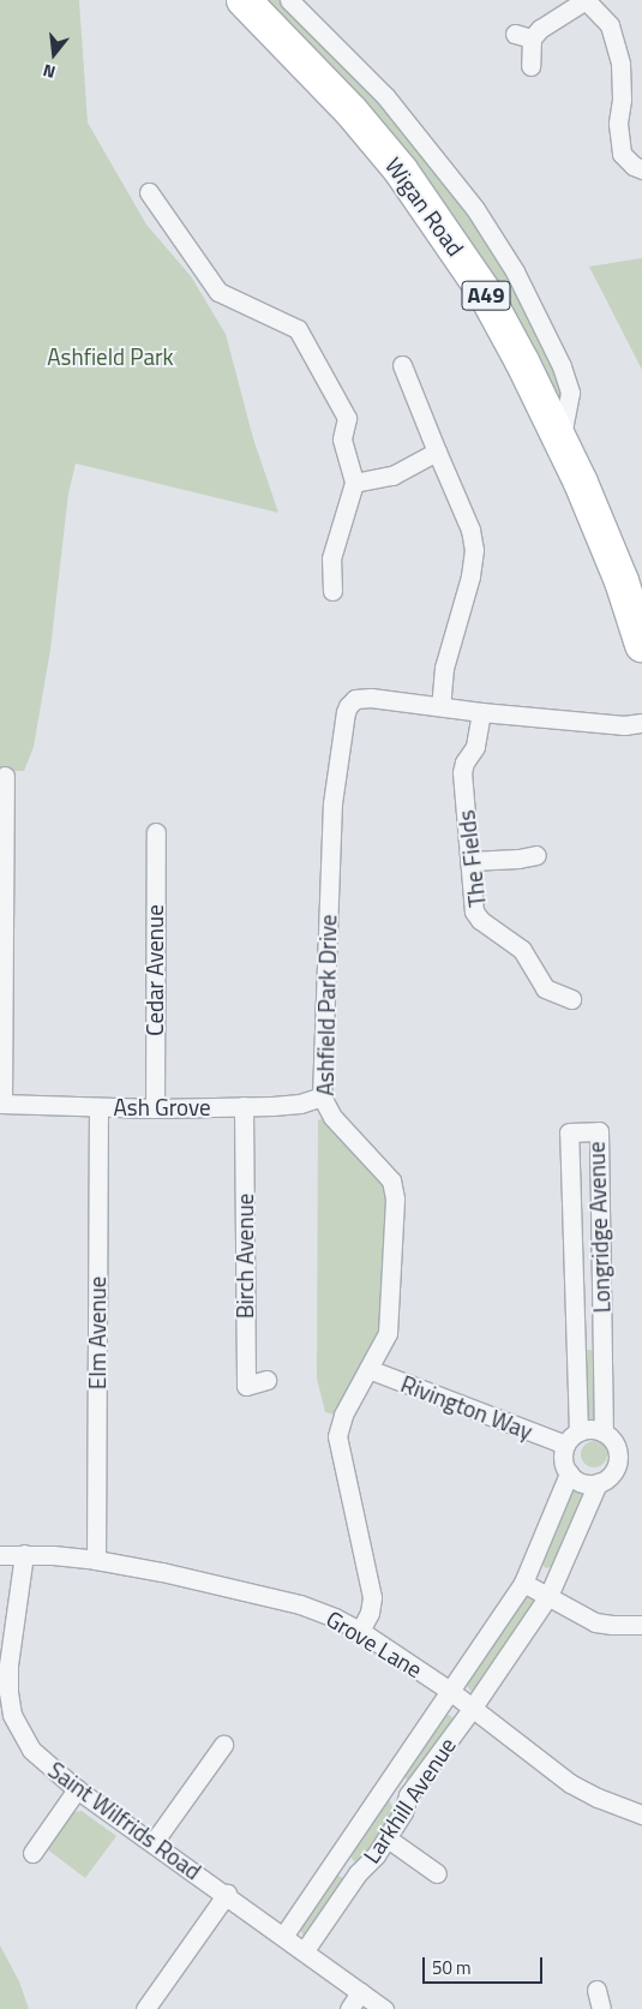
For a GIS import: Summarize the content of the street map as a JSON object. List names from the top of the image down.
{
  "streets": {
    "highway": ["Wigan Road", "A49"],
    "street": [
      "The Fields",
      "Cedar Avenue",
      "Ashfield Park Drive",
      "Ash Grove",
      "Longridge Avenue",
      "Birch Avenue",
      "Elm Avenue",
      "Rivington Way",
      "Grove Lane",
      "Larkhill Avenue",
      "Saint Wilfrids Road"
    ]
  },
  "crossings": [
    ["The Fields", "Ashfield Park Drive"],
    ["Cedar Avenue", "Ash Grove"],
    ["Ashfield Park Drive", "Ash Grove"],
    ["Ashfield Park Drive", "Rivington Way"],
    ["Ashfield Park Drive", "Grove Lane"],
    ["Ash Grove", "Birch Avenue"],
    ["Ash Grove", "Elm Avenue"],
    ["Longridge Avenue", "Rivington Way"],
    ["Elm Avenue", "Grove Lane"],
    ["Grove Lane", "Larkhill Avenue"],
    ["Grove Lane", "Saint Wilfrids Road"],
    ["Larkhill Avenue", "Saint Wilfrids Road"]
  ],
  "parks": ["Ashfield Park"],
  "scale_bar": "50 m",
  "north": "bottom"
}
